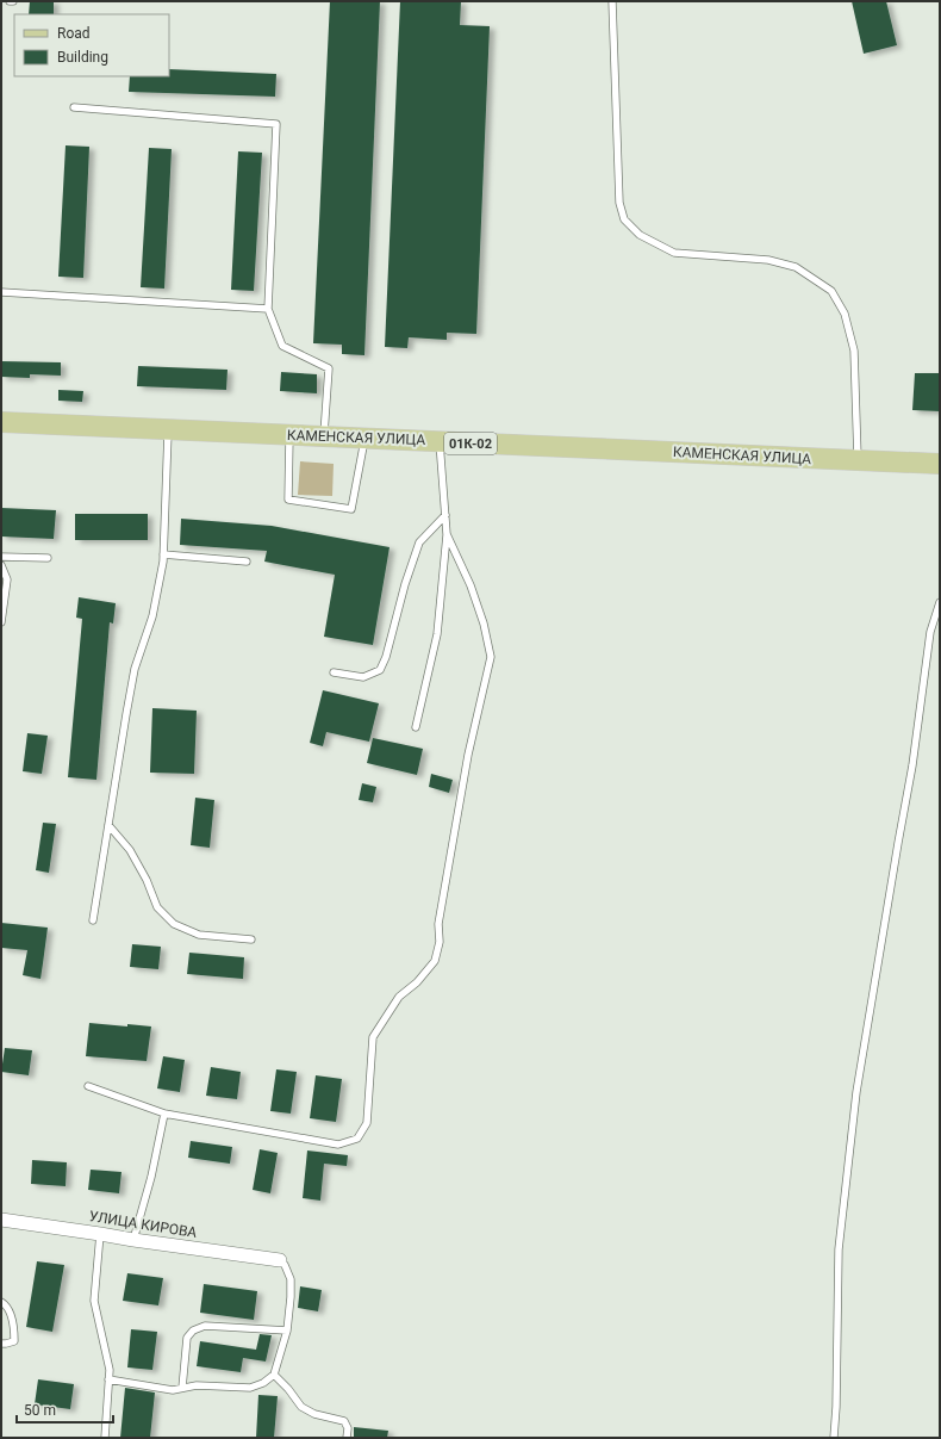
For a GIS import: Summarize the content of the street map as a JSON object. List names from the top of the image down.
{
  "streets": {
    "main road": ["КАМЕНСКАЯ УЛИЦА", "01К-02"],
    "street": ["УЛИЦА КИРОВА"]
  },
  "legend": ["Road", "Building"],
  "scale_bar": "50 m"
}
